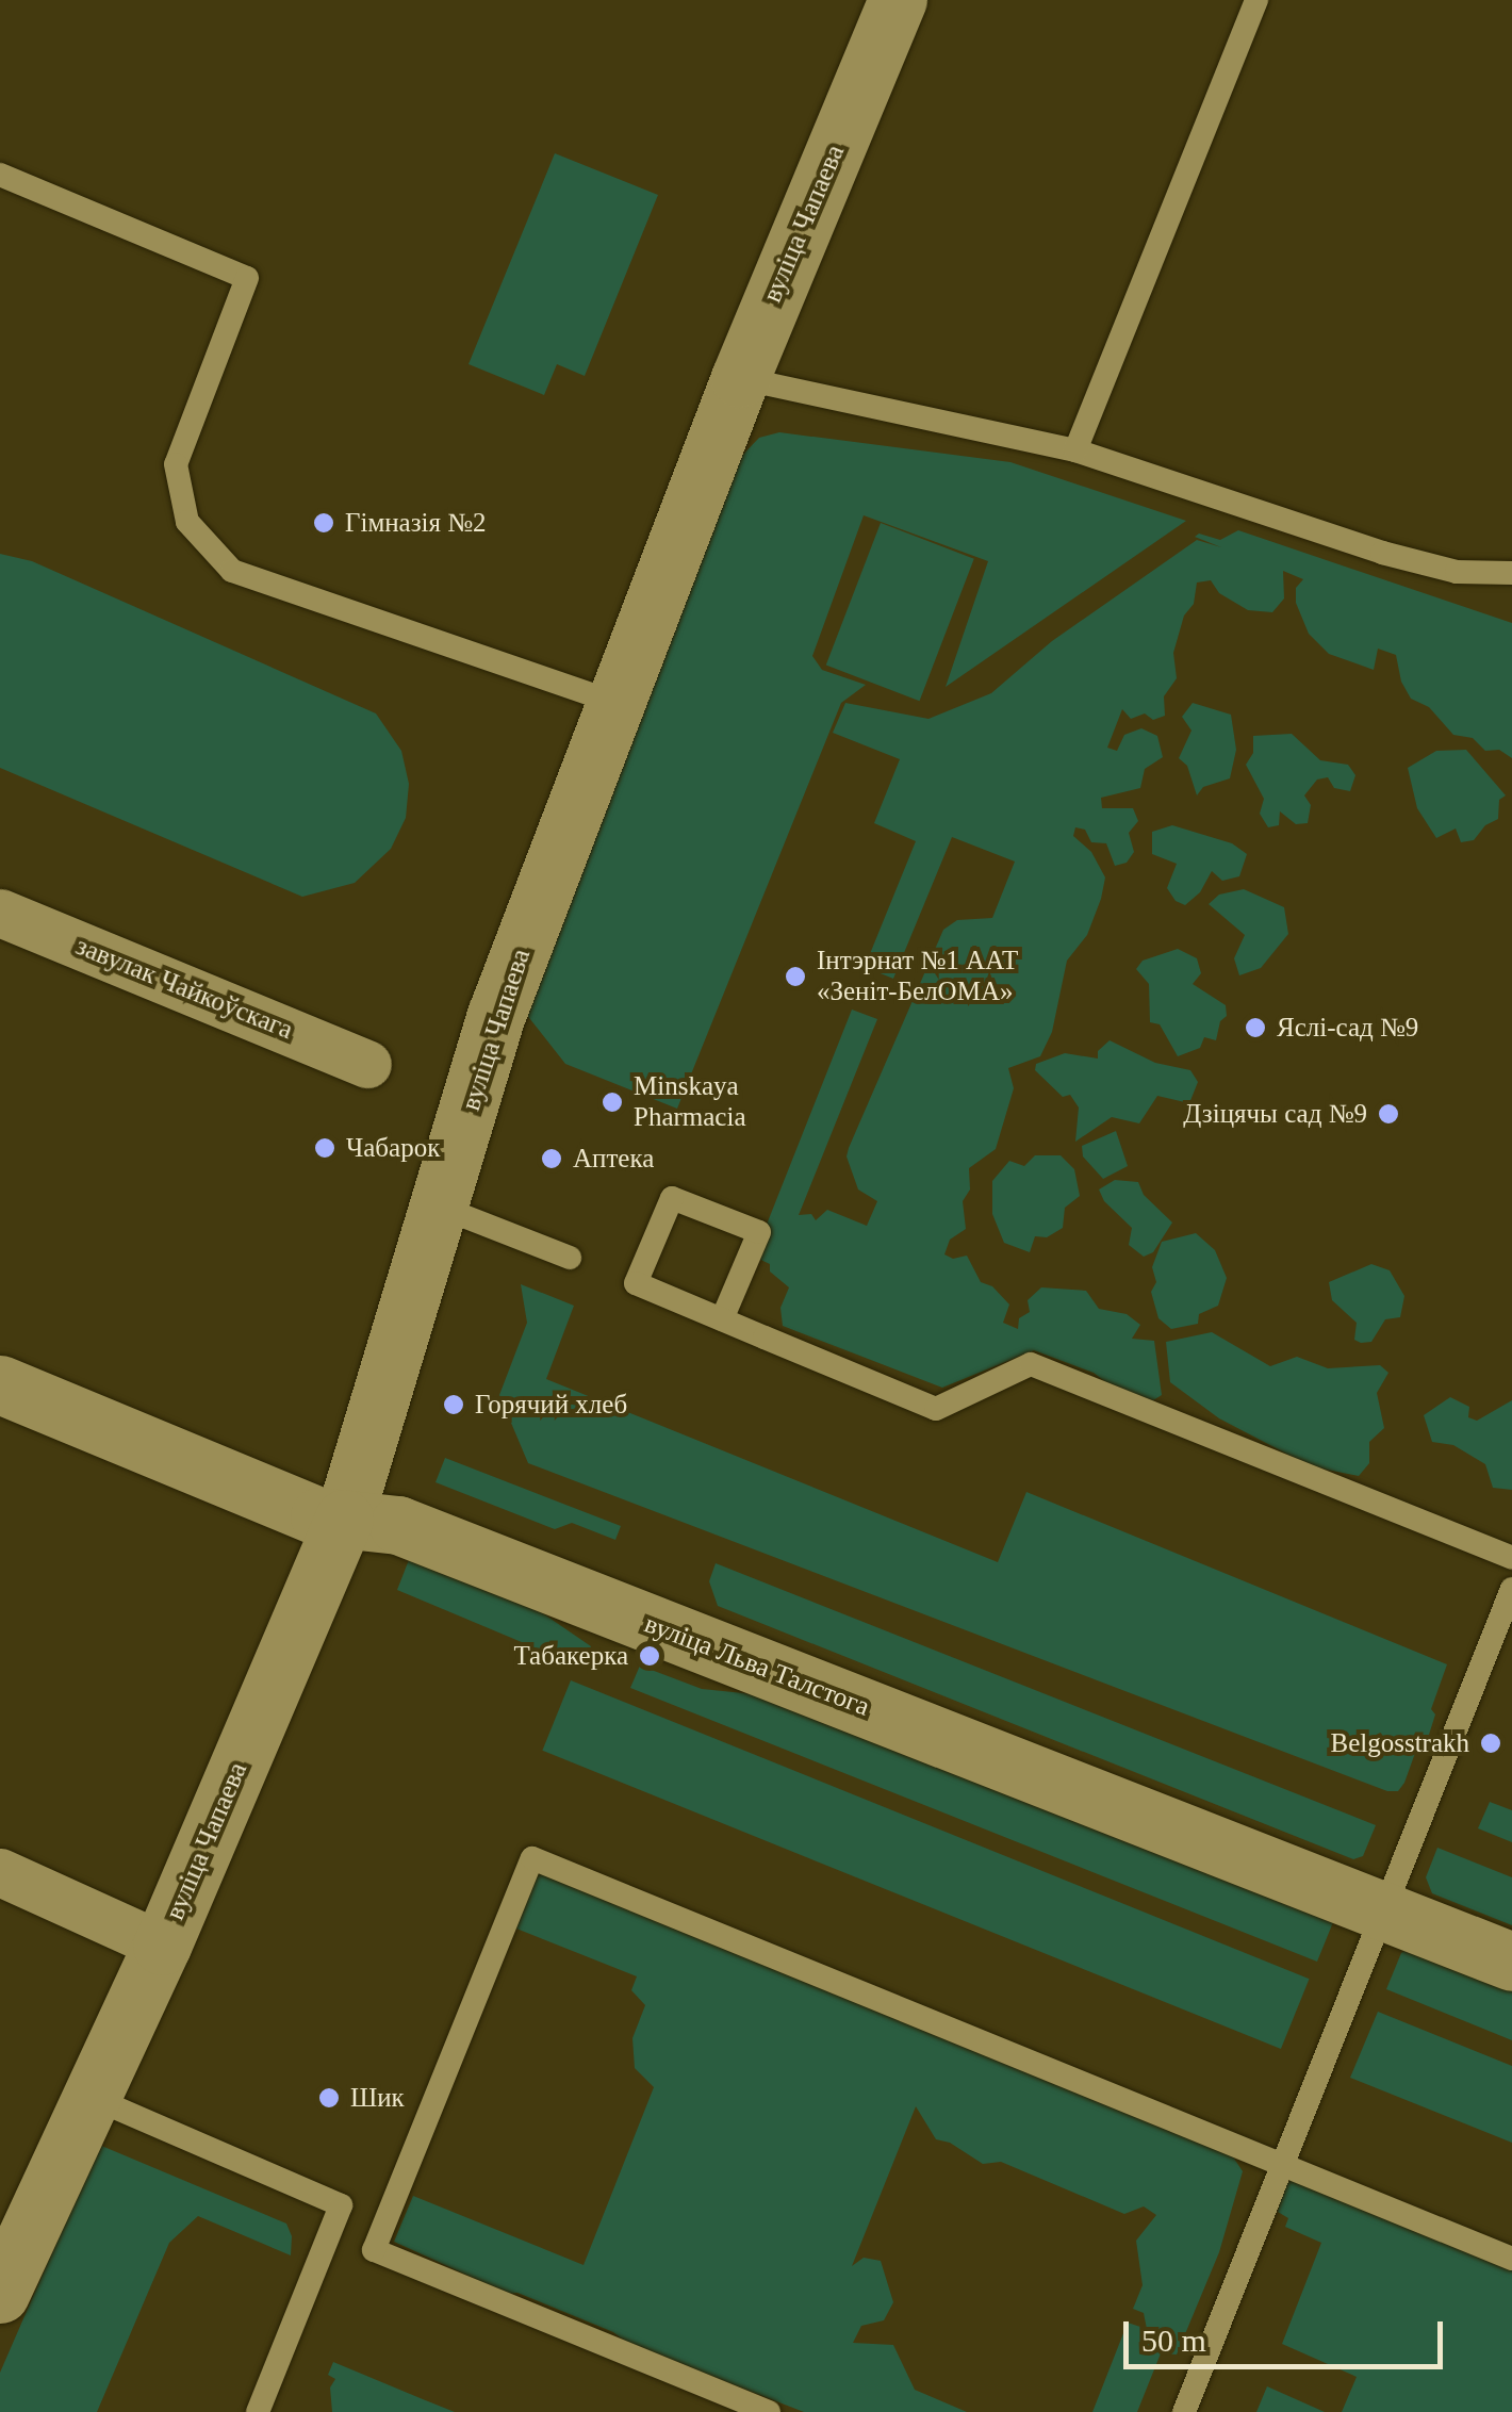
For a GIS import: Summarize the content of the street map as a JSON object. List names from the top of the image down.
{
  "streets": {
    "main road": ["вуліца Чапаева", "вуліца Льва Талстога"],
    "street": ["завулак Чайкоўскага"]
  },
  "crossings": [
    ["вуліца Чапаева", "вуліца Льва Талстога"]
  ],
  "places": [
    "Гімназія №2",
    "Інтэрнат №1 ААТ «Зеніт-БелОМА»",
    "Яслі-сад №9",
    "Minskaya Pharmacia",
    "Дзіцячы сад №9",
    "Чабарок",
    "Аптека",
    "Горячий хлеб",
    "Табакерка",
    "Belgosstrakh",
    "Шик"
  ],
  "scale_bar": "50 m"
}
